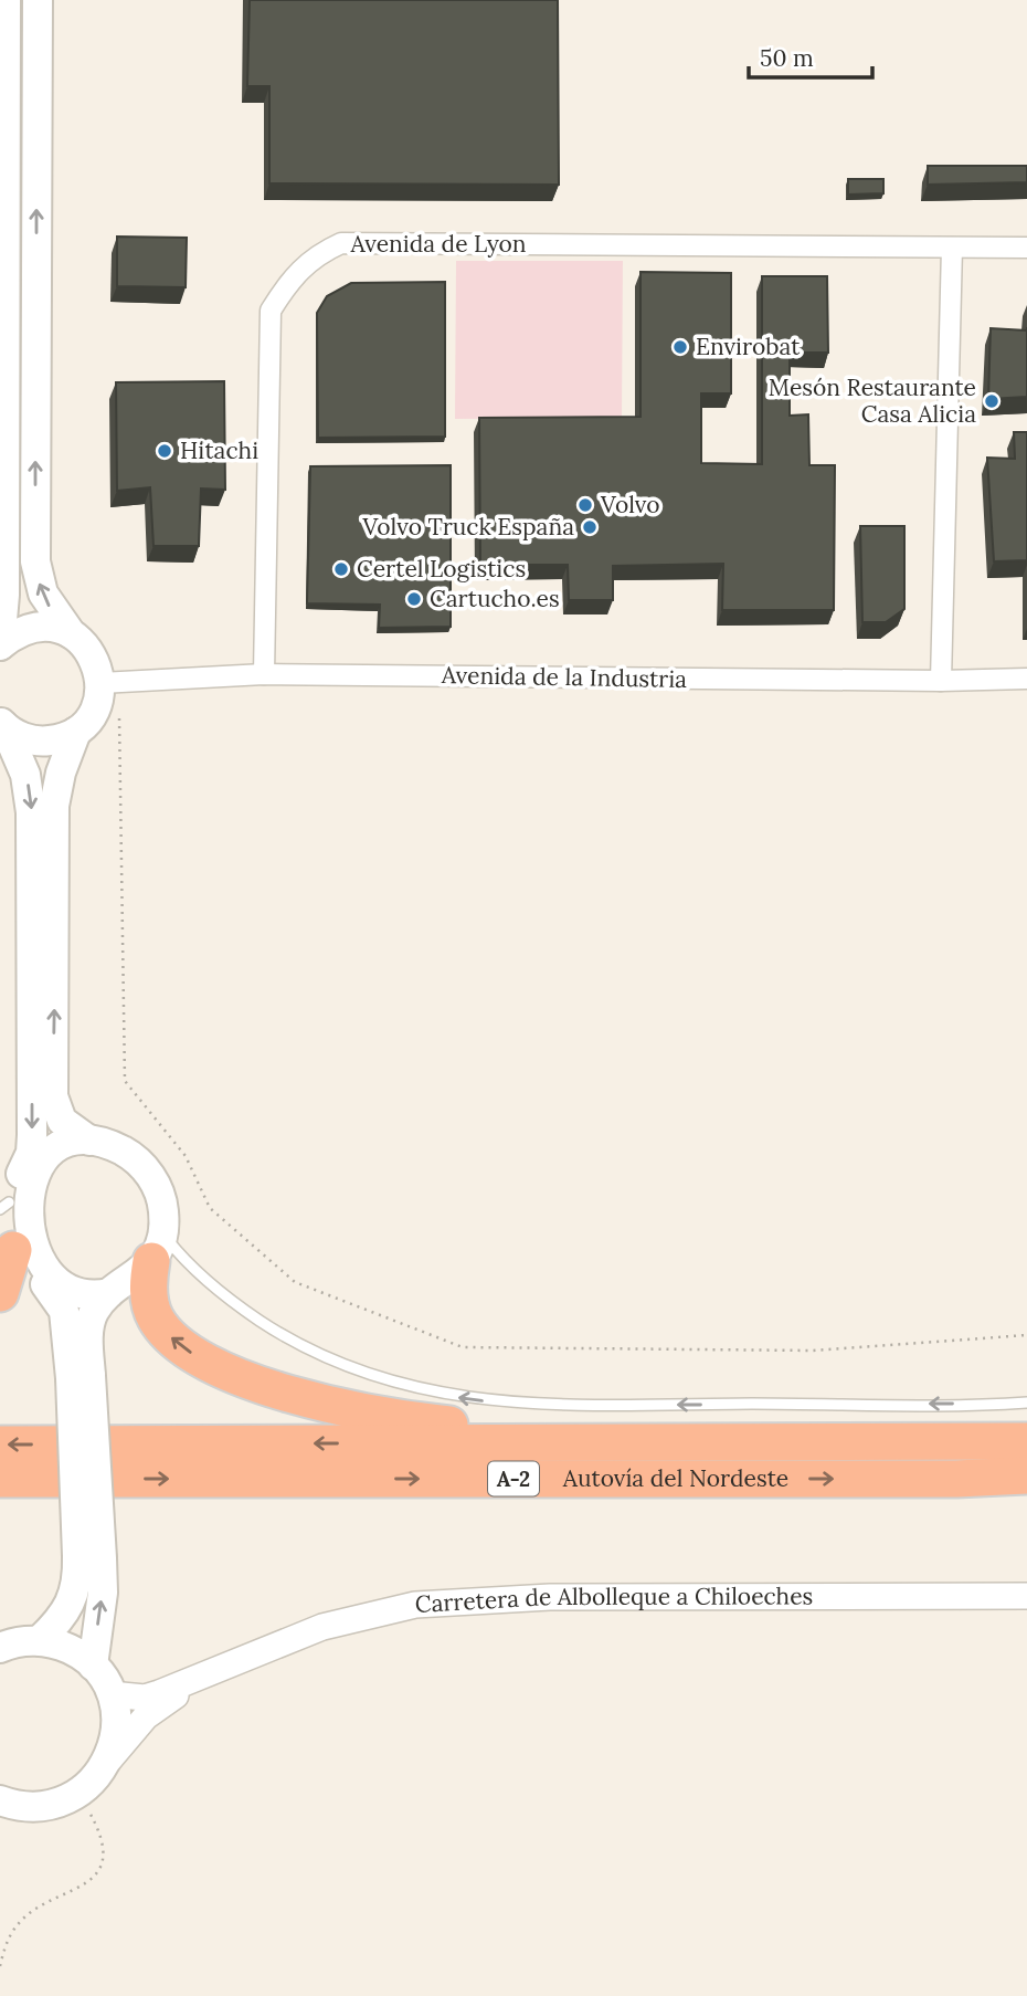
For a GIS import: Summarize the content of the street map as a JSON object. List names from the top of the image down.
{
  "streets": {
    "highway": ["A-2", "Autovía del Nordeste"],
    "street": ["Avenida de Lyon", "Avenida de la Industria", "Carretera de Albolleque a Chiloeches"]
  },
  "crossings": [
    ["Avenida de Lyon", "Avenida de la Industria"]
  ],
  "places": [
    "Envirobat",
    "Mesón Restaurante Casa Alicia",
    "Hitachi",
    "Volvo",
    "Volvo Truck España",
    "Certel Logistics",
    "Cartucho.es"
  ],
  "scale_bar": "50 m"
}
